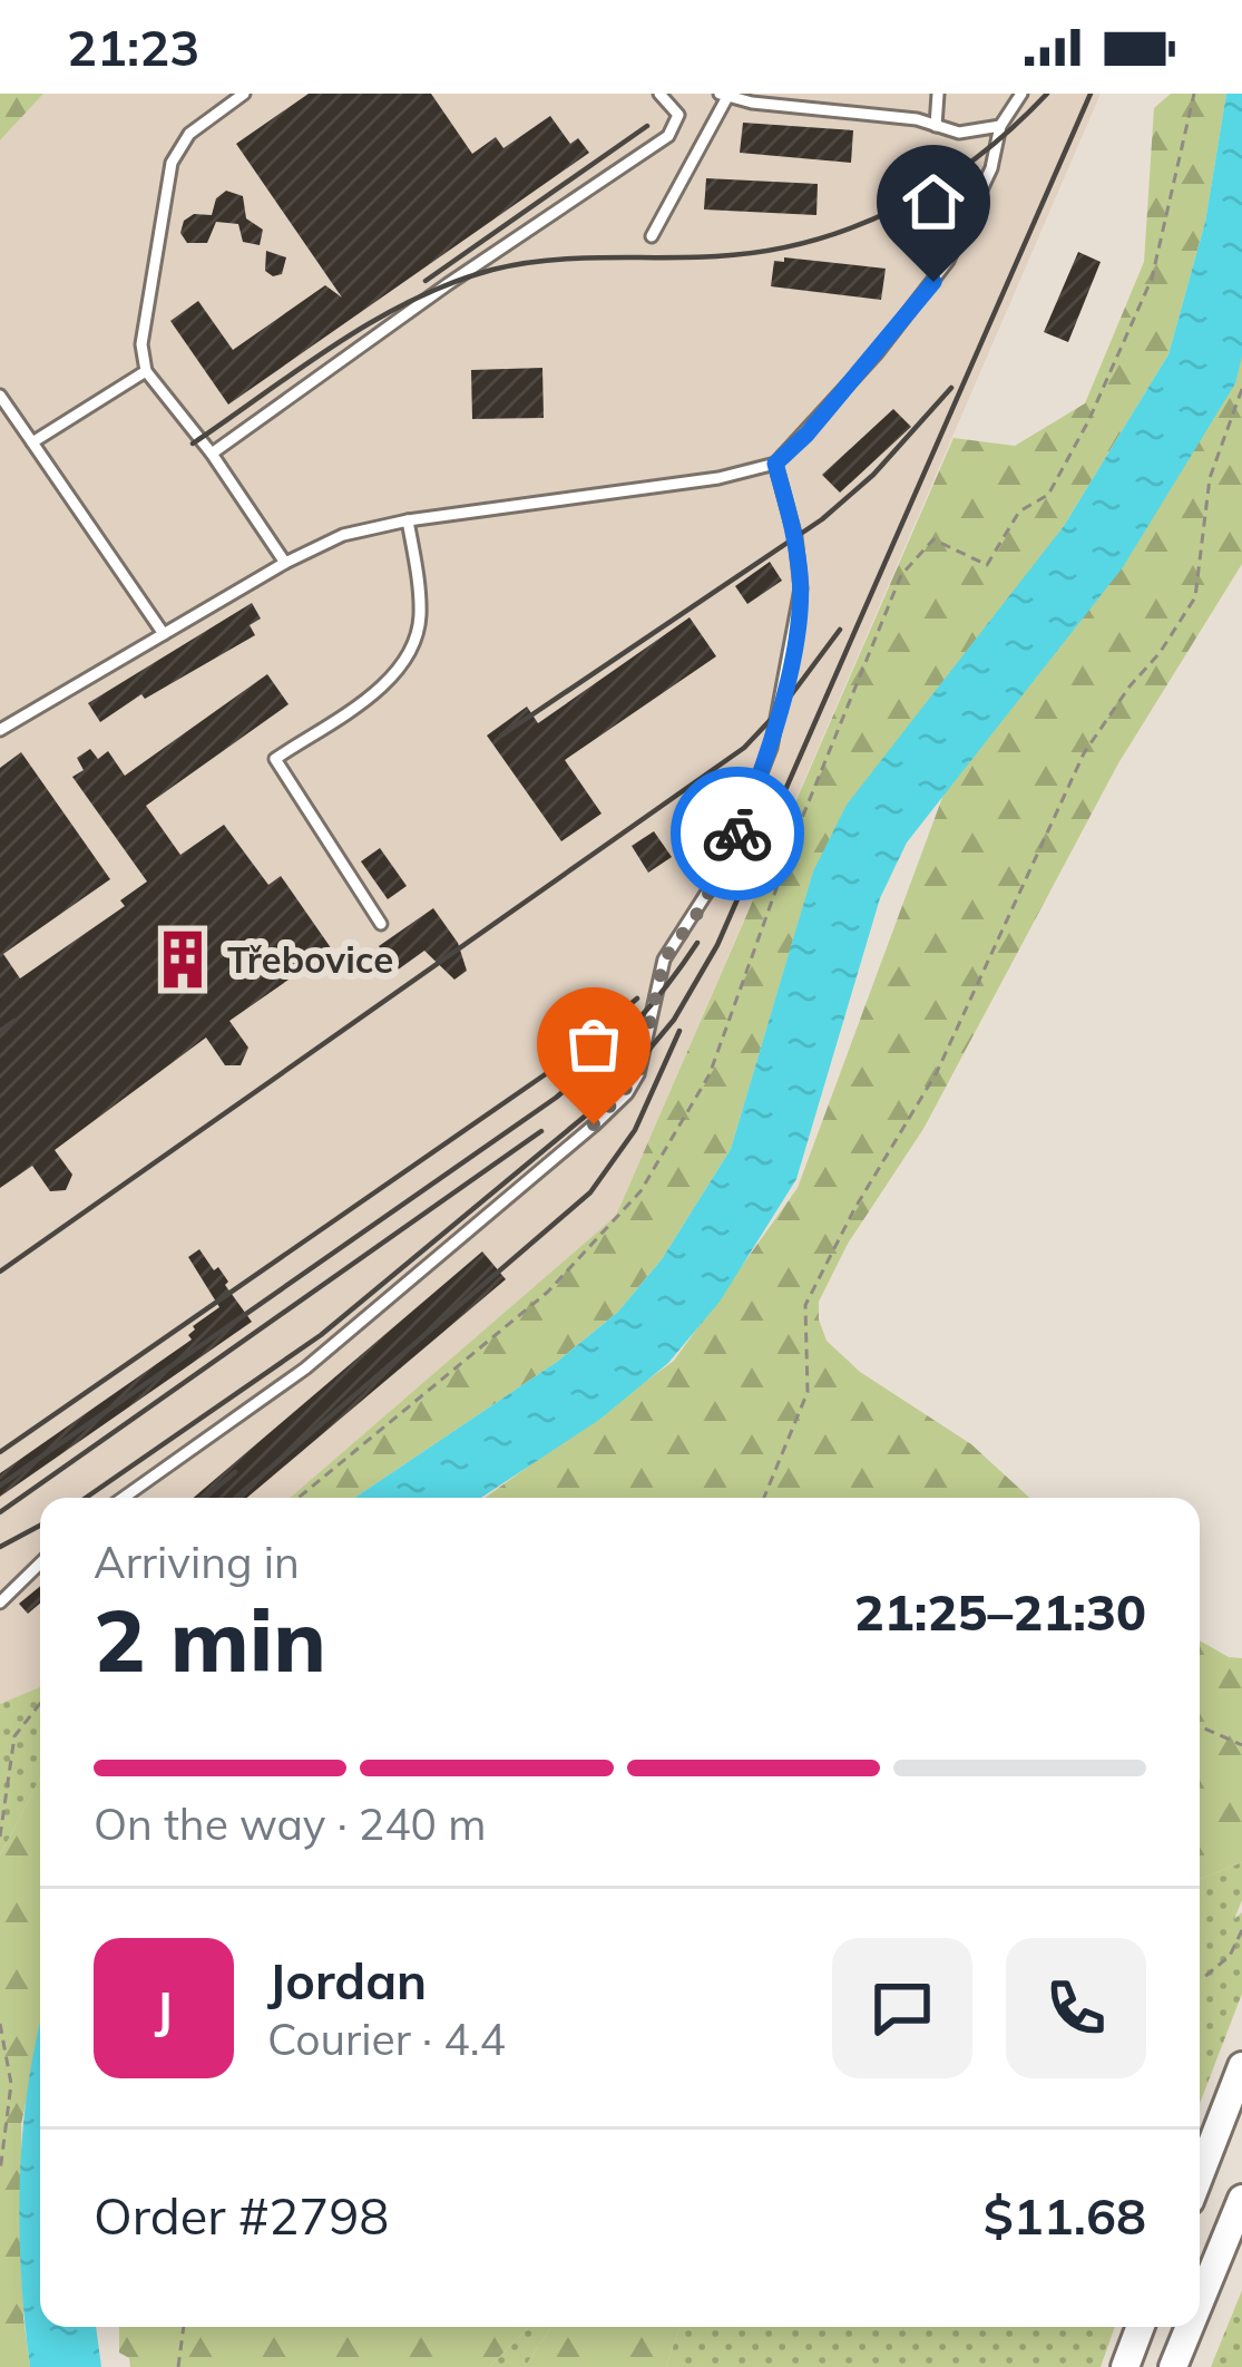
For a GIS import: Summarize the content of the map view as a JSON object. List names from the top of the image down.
{
  "places": {
    "building": ["Třebovice"]
  },
  "page": {
    "status": "21:23",
    "heading": ["2 min", "Arriving in", "21:25–21:30"],
    "panel": [
      "Jordan",
      "Courier · 4.4",
      "Order #2798",
      "$11.68"
    ],
    "bar": "On the way · 240 m",
    "round": "J"
  }
}
